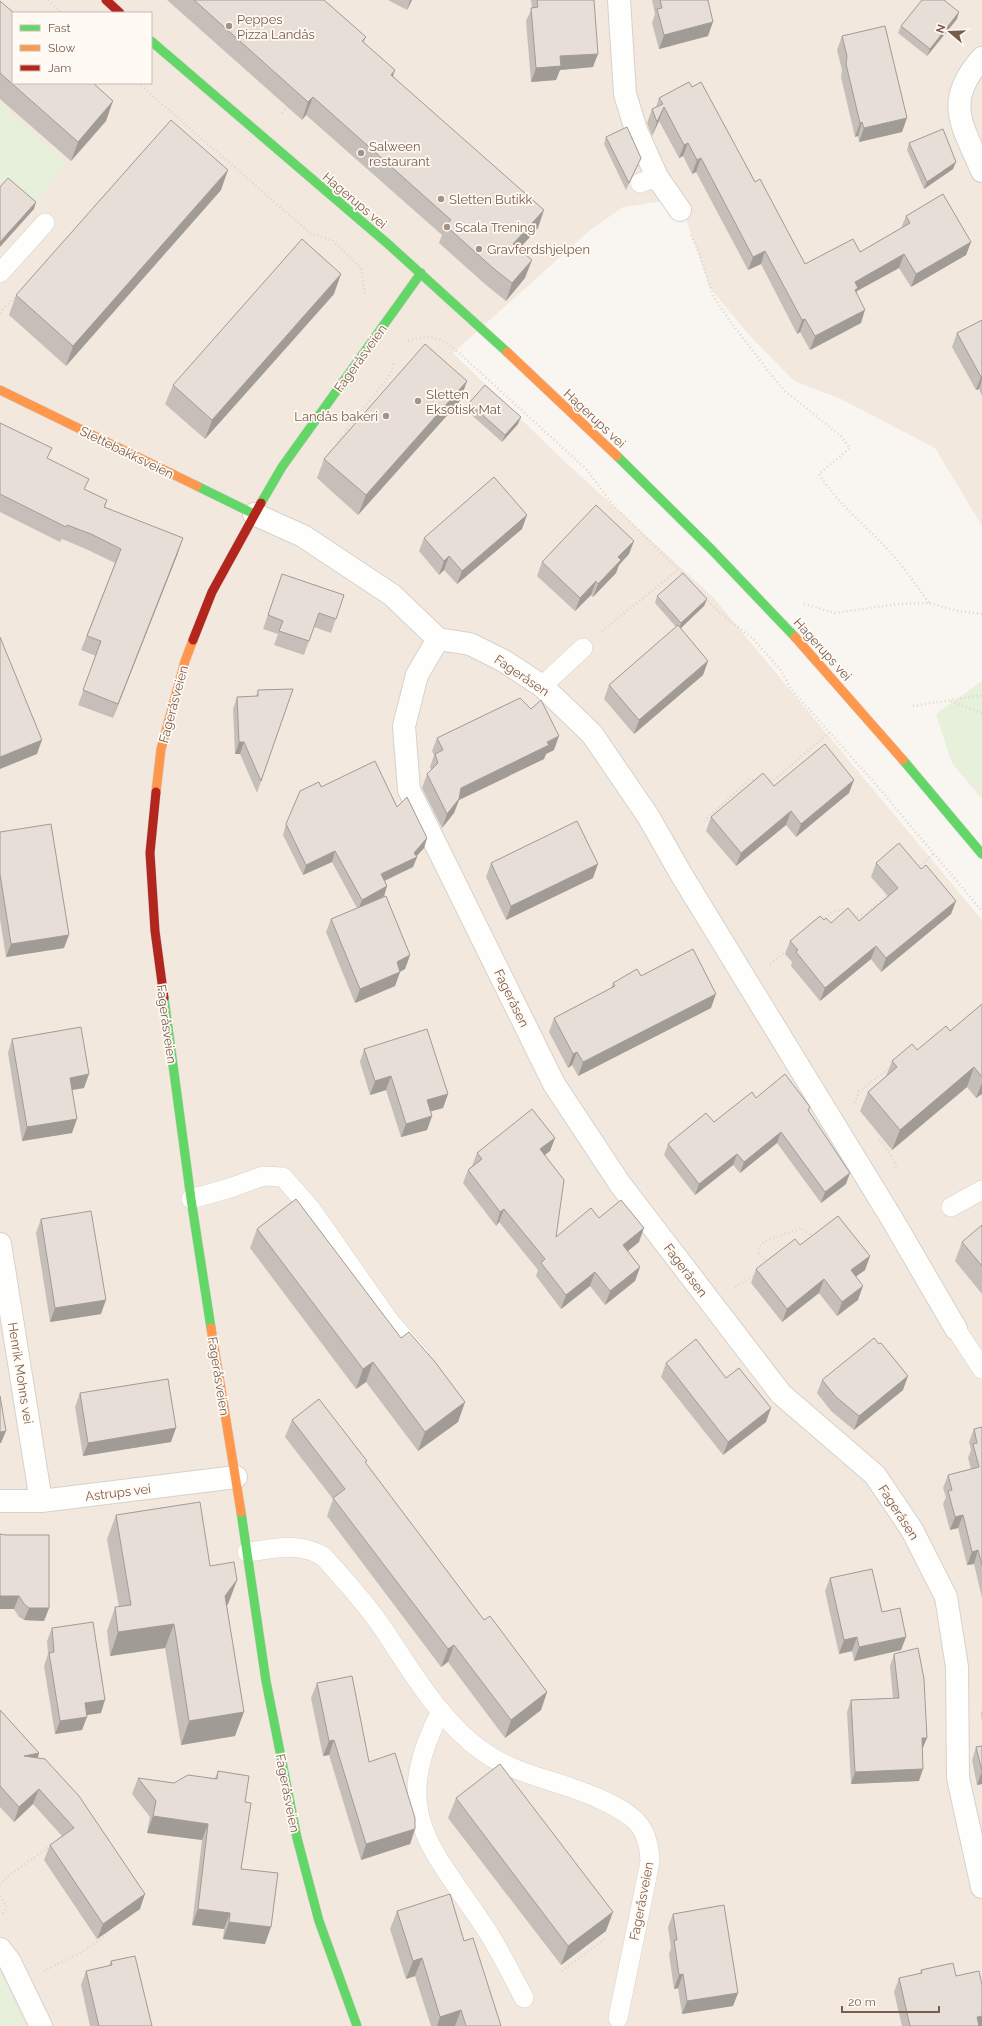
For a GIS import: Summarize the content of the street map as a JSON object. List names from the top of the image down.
{
  "streets": {
    "street": [
      "Hagerups vei",
      "Fageråsveien",
      "Slettebakksveien",
      "Fageråsen",
      "Henrik Mohns vei",
      "Astrups vei"
    ]
  },
  "crossings": [
    ["Hagerups vei", "Fageråsveien"],
    ["Fageråsveien", "Slettebakksveien"],
    ["Fageråsveien", "Astrups vei"],
    ["Henrik Mohns vei", "Astrups vei"]
  ],
  "places": [
    "Peppes Pizza Landås",
    "Salween restaurant",
    "Sletten Butikk",
    "Scala Trening",
    "Gravferdshjelpen",
    "Sletten Eksotisk Mat",
    "Landås bakeri"
  ],
  "legend": ["Fast", "Slow", "Jam"],
  "scale_bar": "20 m",
  "north": "left"
}
